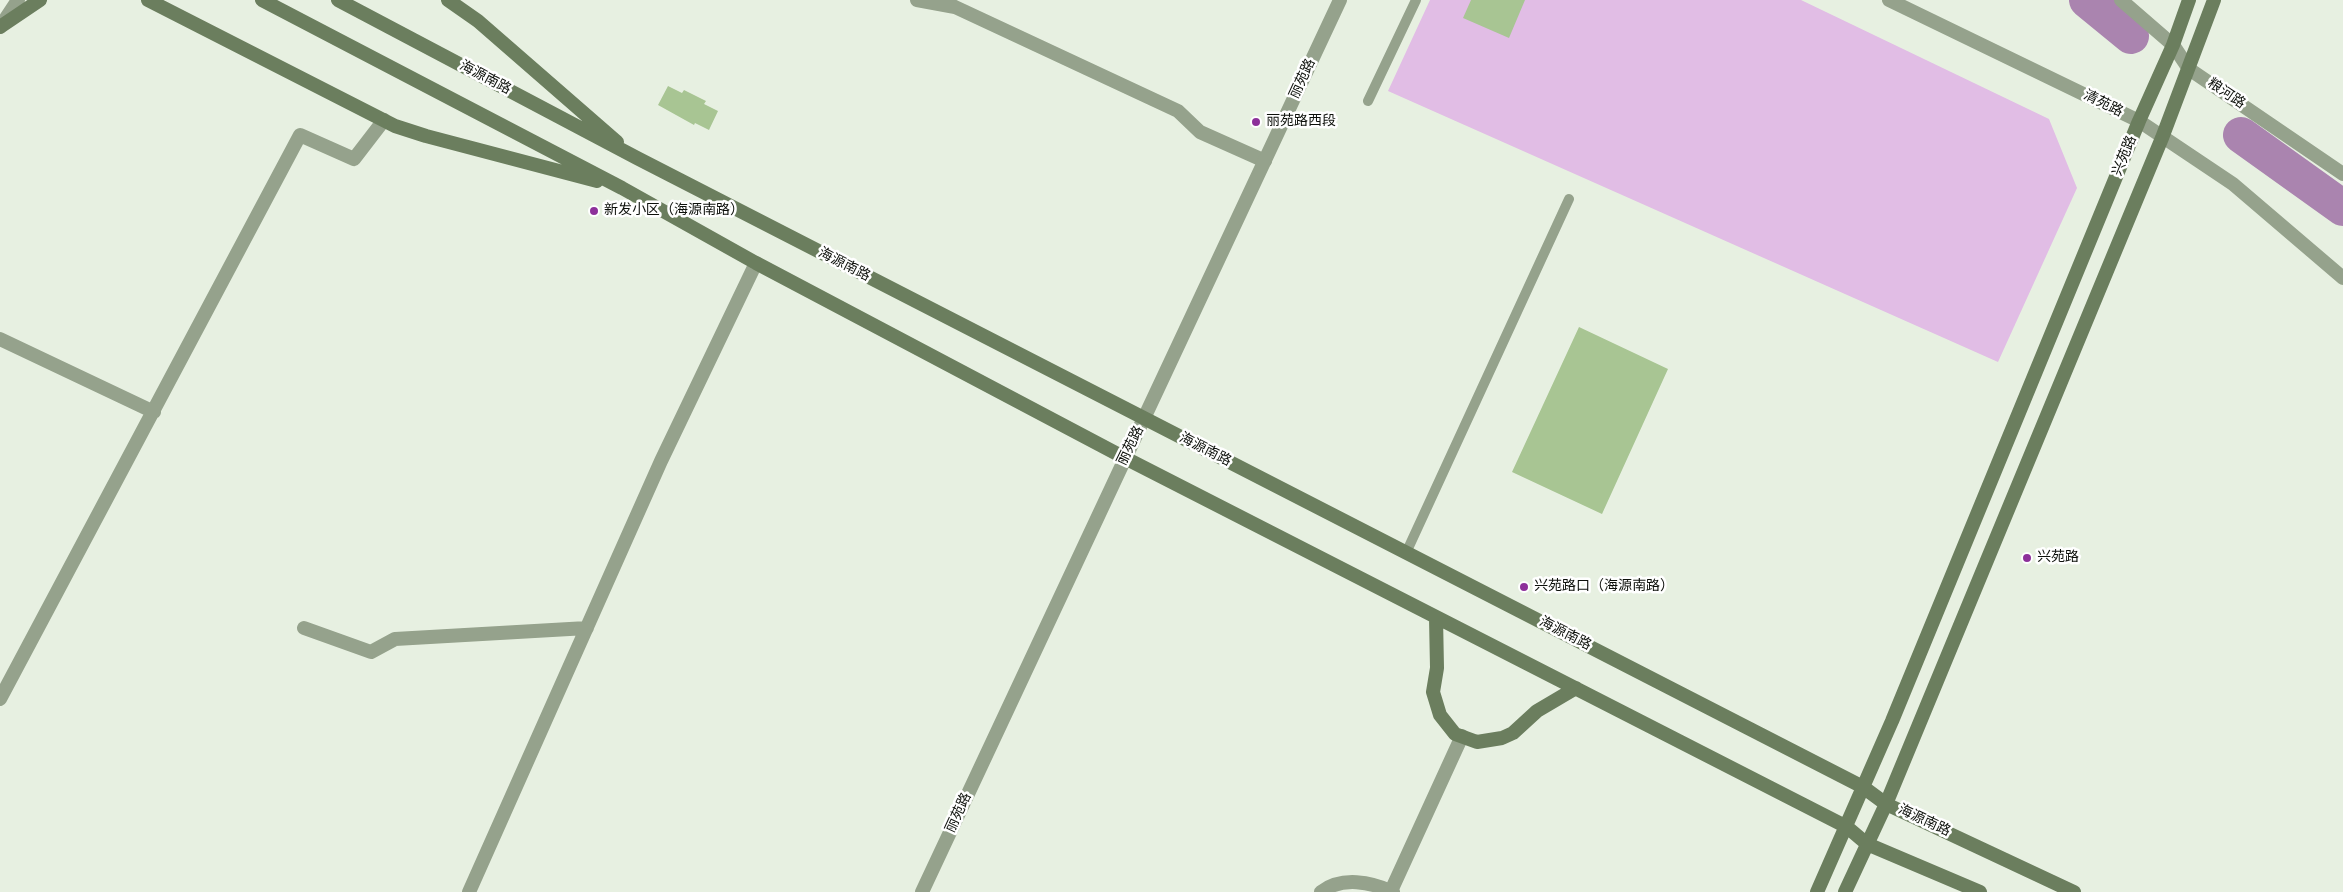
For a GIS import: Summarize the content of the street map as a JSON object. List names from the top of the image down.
{
  "streets": {
    "main road": ["海源南路", "兴苑路"],
    "street": ["丽苑路", "粮河路", "清苑路"]
  },
  "crossings": [
    ["海源南路", "丽苑路"],
    ["海源南路", "兴苑路"],
    ["粮河路", "兴苑路"],
    ["清苑路", "兴苑路"]
  ],
  "places": [
    "丽苑路西段",
    "新发小区（海源南路）",
    "兴苑路",
    "兴苑路口（海源南路）"
  ]
}
